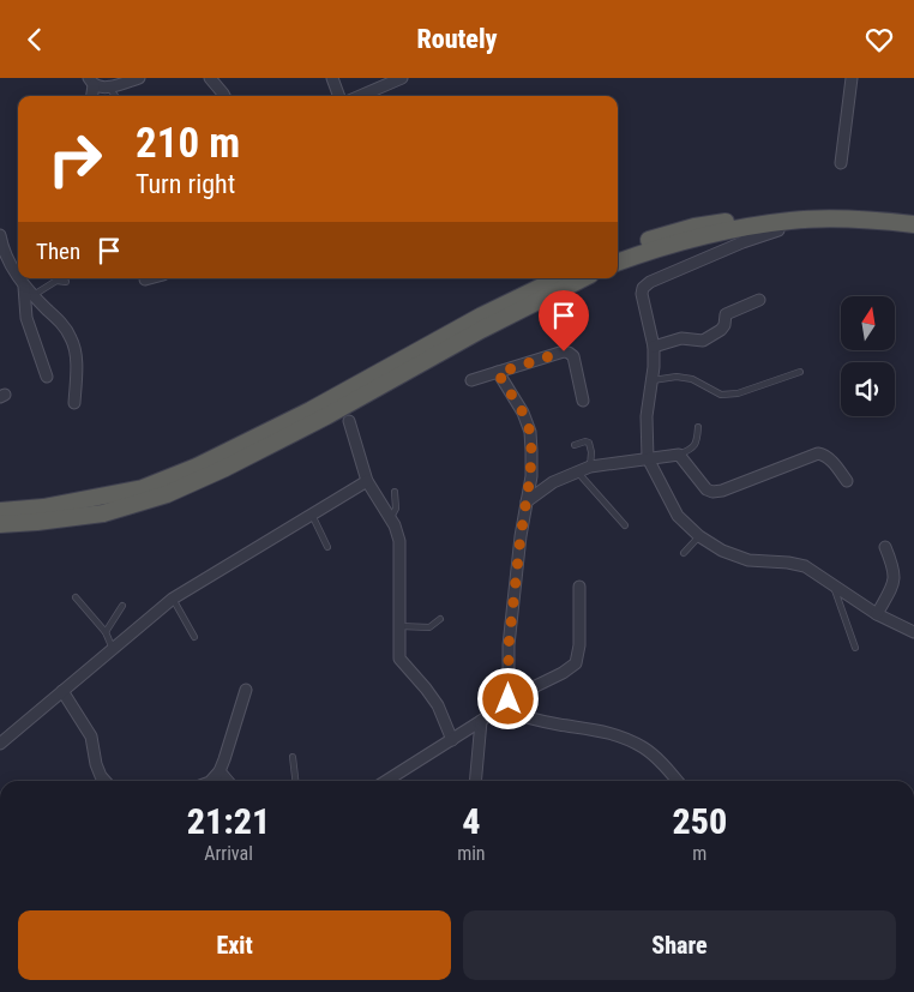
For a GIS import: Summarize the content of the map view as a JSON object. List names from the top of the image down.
{
  "north": "top",
  "page": {
    "header": "Routely",
    "turn": ["210 m", "Turn right"],
    "then": "Then",
    "eta": [
      "21:21",
      "Arrival",
      "4",
      "min",
      "250",
      "m"
    ],
    "buttons": ["Exit", "Share"]
  }
}
